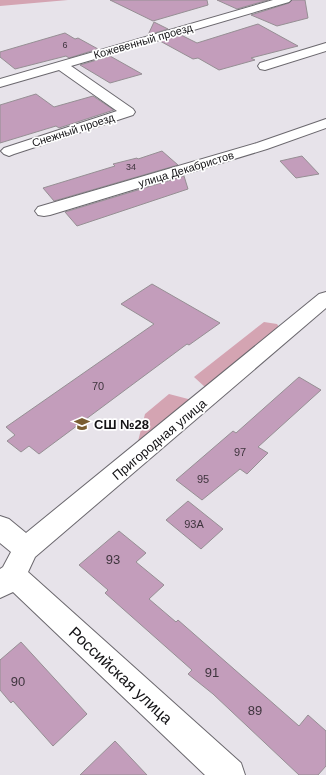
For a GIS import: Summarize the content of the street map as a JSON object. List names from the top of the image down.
{
  "streets": {
    "street": [
      "Кожевенный проезд",
      "Снежный проезд",
      "улица Декабристов",
      "Пригородная улица",
      "Российская улица"
    ]
  },
  "crossings": [
    ["Кожевенный проезд", "Снежный проезд"],
    ["Пригородная улица", "Российская улица"]
  ],
  "places": {
    "school or university": ["СШ №28"]
  },
  "house_numbers": [
    "6",
    "34",
    "70",
    "97",
    "95",
    "93А",
    "93",
    "91",
    "90",
    "89"
  ]
}
